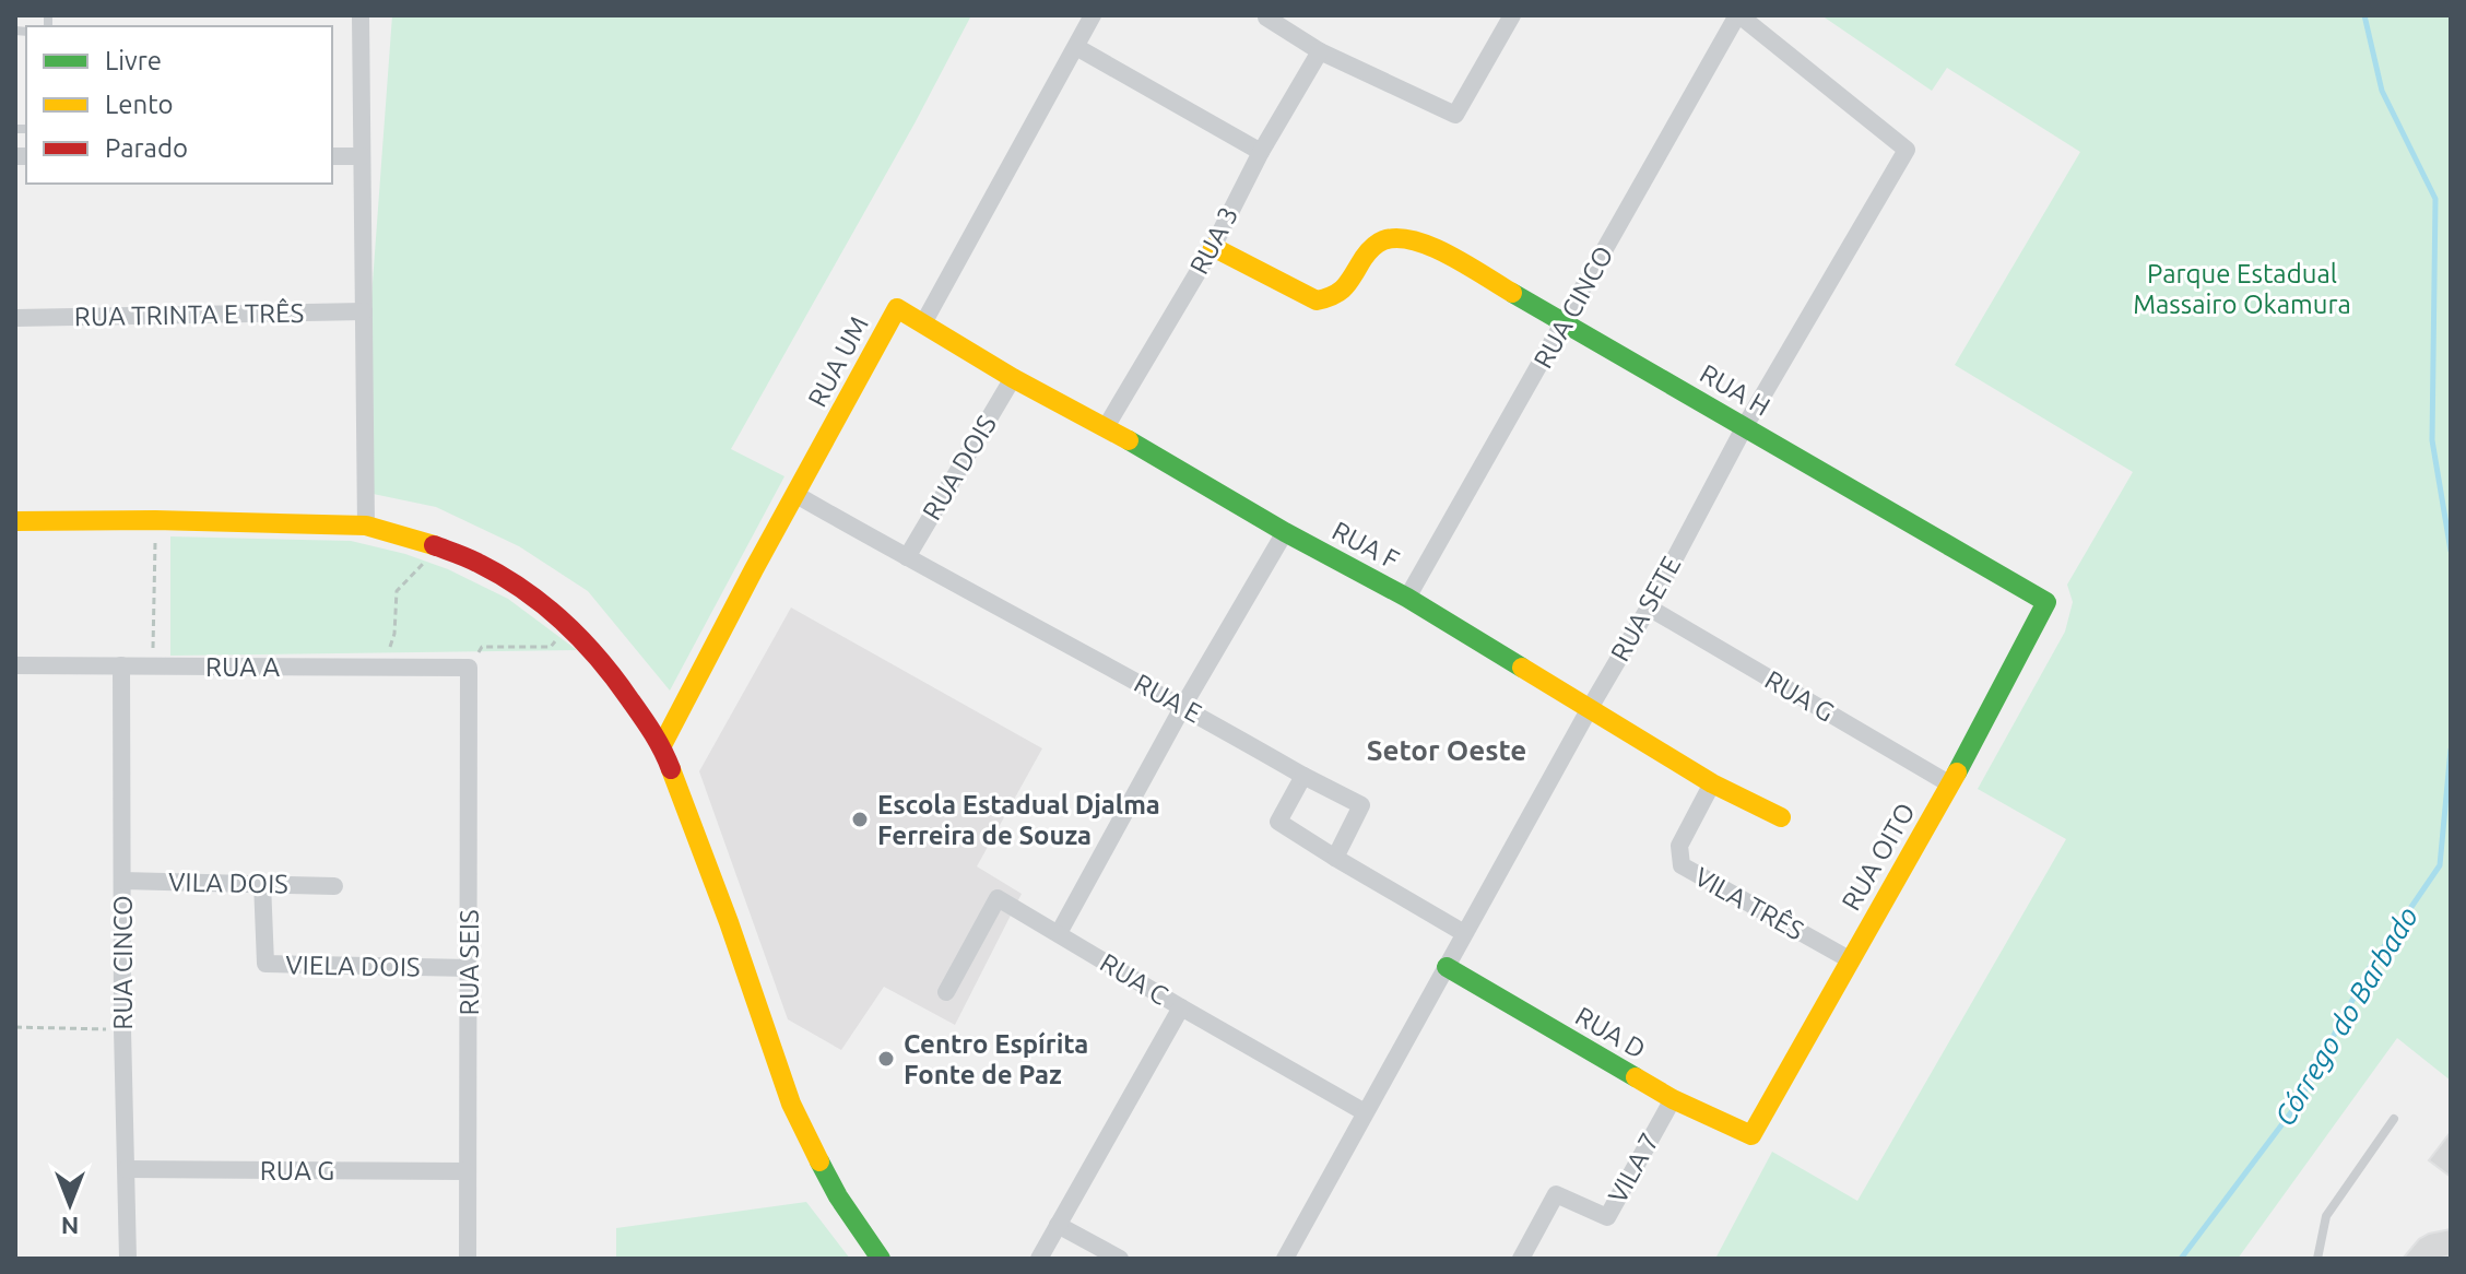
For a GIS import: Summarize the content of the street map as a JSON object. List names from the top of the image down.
{
  "streets": {
    "street": [
      "RUA 3",
      "RUA CINCO",
      "RUA TRINTA E TRÊS",
      "RUA UM",
      "RUA H",
      "RUA DOIS",
      "RUA F",
      "RUA SETE",
      "RUA A",
      "RUA G",
      "RUA E",
      "RUA OITO",
      "VILA DOIS",
      "VILA TRÊS",
      "RUA SEIS",
      "VIELA DOIS",
      "RUA C",
      "RUA D",
      "VILA 7"
    ]
  },
  "crossings": [
    ["RUA 3", "RUA H"],
    ["RUA 3", "RUA F"],
    ["RUA CINCO", "RUA H"],
    ["RUA CINCO", "RUA F"],
    ["RUA CINCO", "RUA SETE"],
    ["RUA CINCO", "RUA A"],
    ["RUA CINCO", "RUA G"],
    ["RUA CINCO", "VILA DOIS"],
    ["RUA UM", "RUA F"],
    ["RUA UM", "RUA E"],
    ["RUA H", "RUA SETE"],
    ["RUA H", "RUA OITO"],
    ["RUA DOIS", "RUA F"],
    ["RUA DOIS", "RUA E"],
    ["RUA F", "RUA SETE"],
    ["RUA F", "VILA TRÊS"],
    ["RUA SETE", "RUA G"],
    ["RUA SETE", "RUA C"],
    ["RUA SETE", "RUA D"],
    ["RUA A", "RUA SEIS"],
    ["RUA G", "RUA OITO"],
    ["RUA G", "RUA SEIS"],
    ["RUA OITO", "VILA TRÊS"],
    ["RUA OITO", "RUA D"],
    ["VILA DOIS", "VIELA DOIS"],
    ["RUA SEIS", "VIELA DOIS"],
    ["RUA D", "VILA 7"]
  ],
  "districts": ["Setor Oeste"],
  "water": ["Córrego do Barbado"],
  "parks": ["Parque Estadual Massairo Okamura"],
  "places": ["Escola Estadual Djalma Ferreira de Souza", "Centro Espírita Fonte de Paz"],
  "legend": ["Livre", "Lento", "Parado"],
  "north": "bottom"
}
